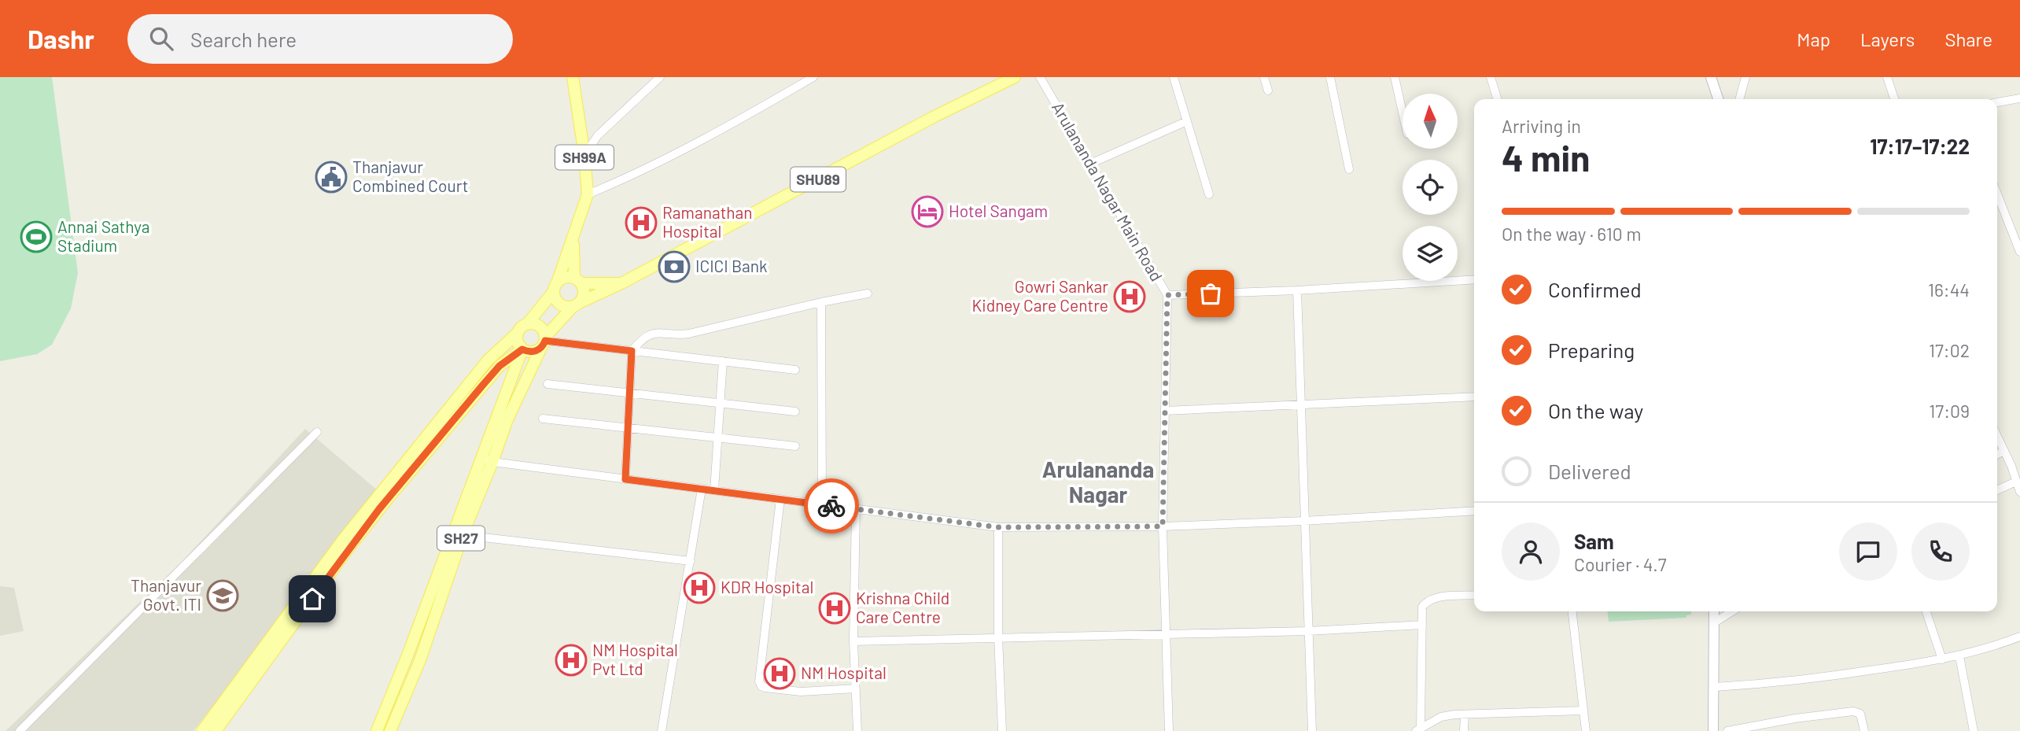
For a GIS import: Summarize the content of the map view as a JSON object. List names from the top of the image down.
{
  "streets": {
    "main road": ["SH99A", "SHU89", "SH27"],
    "street": ["Arulananda Nagar Main Road"]
  },
  "crossings": [
    ["SH99A", "SHU89"],
    ["SHU89", "SH27"]
  ],
  "districts": ["Arulananda Nagar"],
  "places": {
    "public building": ["Thanjavur Combined Court"],
    "hotel": ["Hotel Sangam"],
    "hospital": [
      "Ramanathan Hospital",
      "Gowri Sankar Kidney Care Centre",
      "KDR Hospital",
      "Krishna Child Care Centre",
      "NM Hospital Pvt Ltd",
      "NM Hospital"
    ],
    "sports": ["Annai Sathya Stadium"],
    "bank": ["ICICI Bank"],
    "school or university": ["Thanjavur Govt. ITI"]
  },
  "north": "top",
  "page": {
    "header": "Dashr",
    "search": "Search here",
    "nav": ["Map", "Layers", "Share"],
    "heading": ["4 min", "Arriving in", "17:17–17:22"],
    "panel": ["Sam", "Courier · 4.7"],
    "bar": "On the way · 610 m",
    "list": [
      ["Confirmed", "16:44"],
      ["Preparing", "17:02"],
      ["On the way", "17:09"],
      "Delivered"
    ]
  }
}
